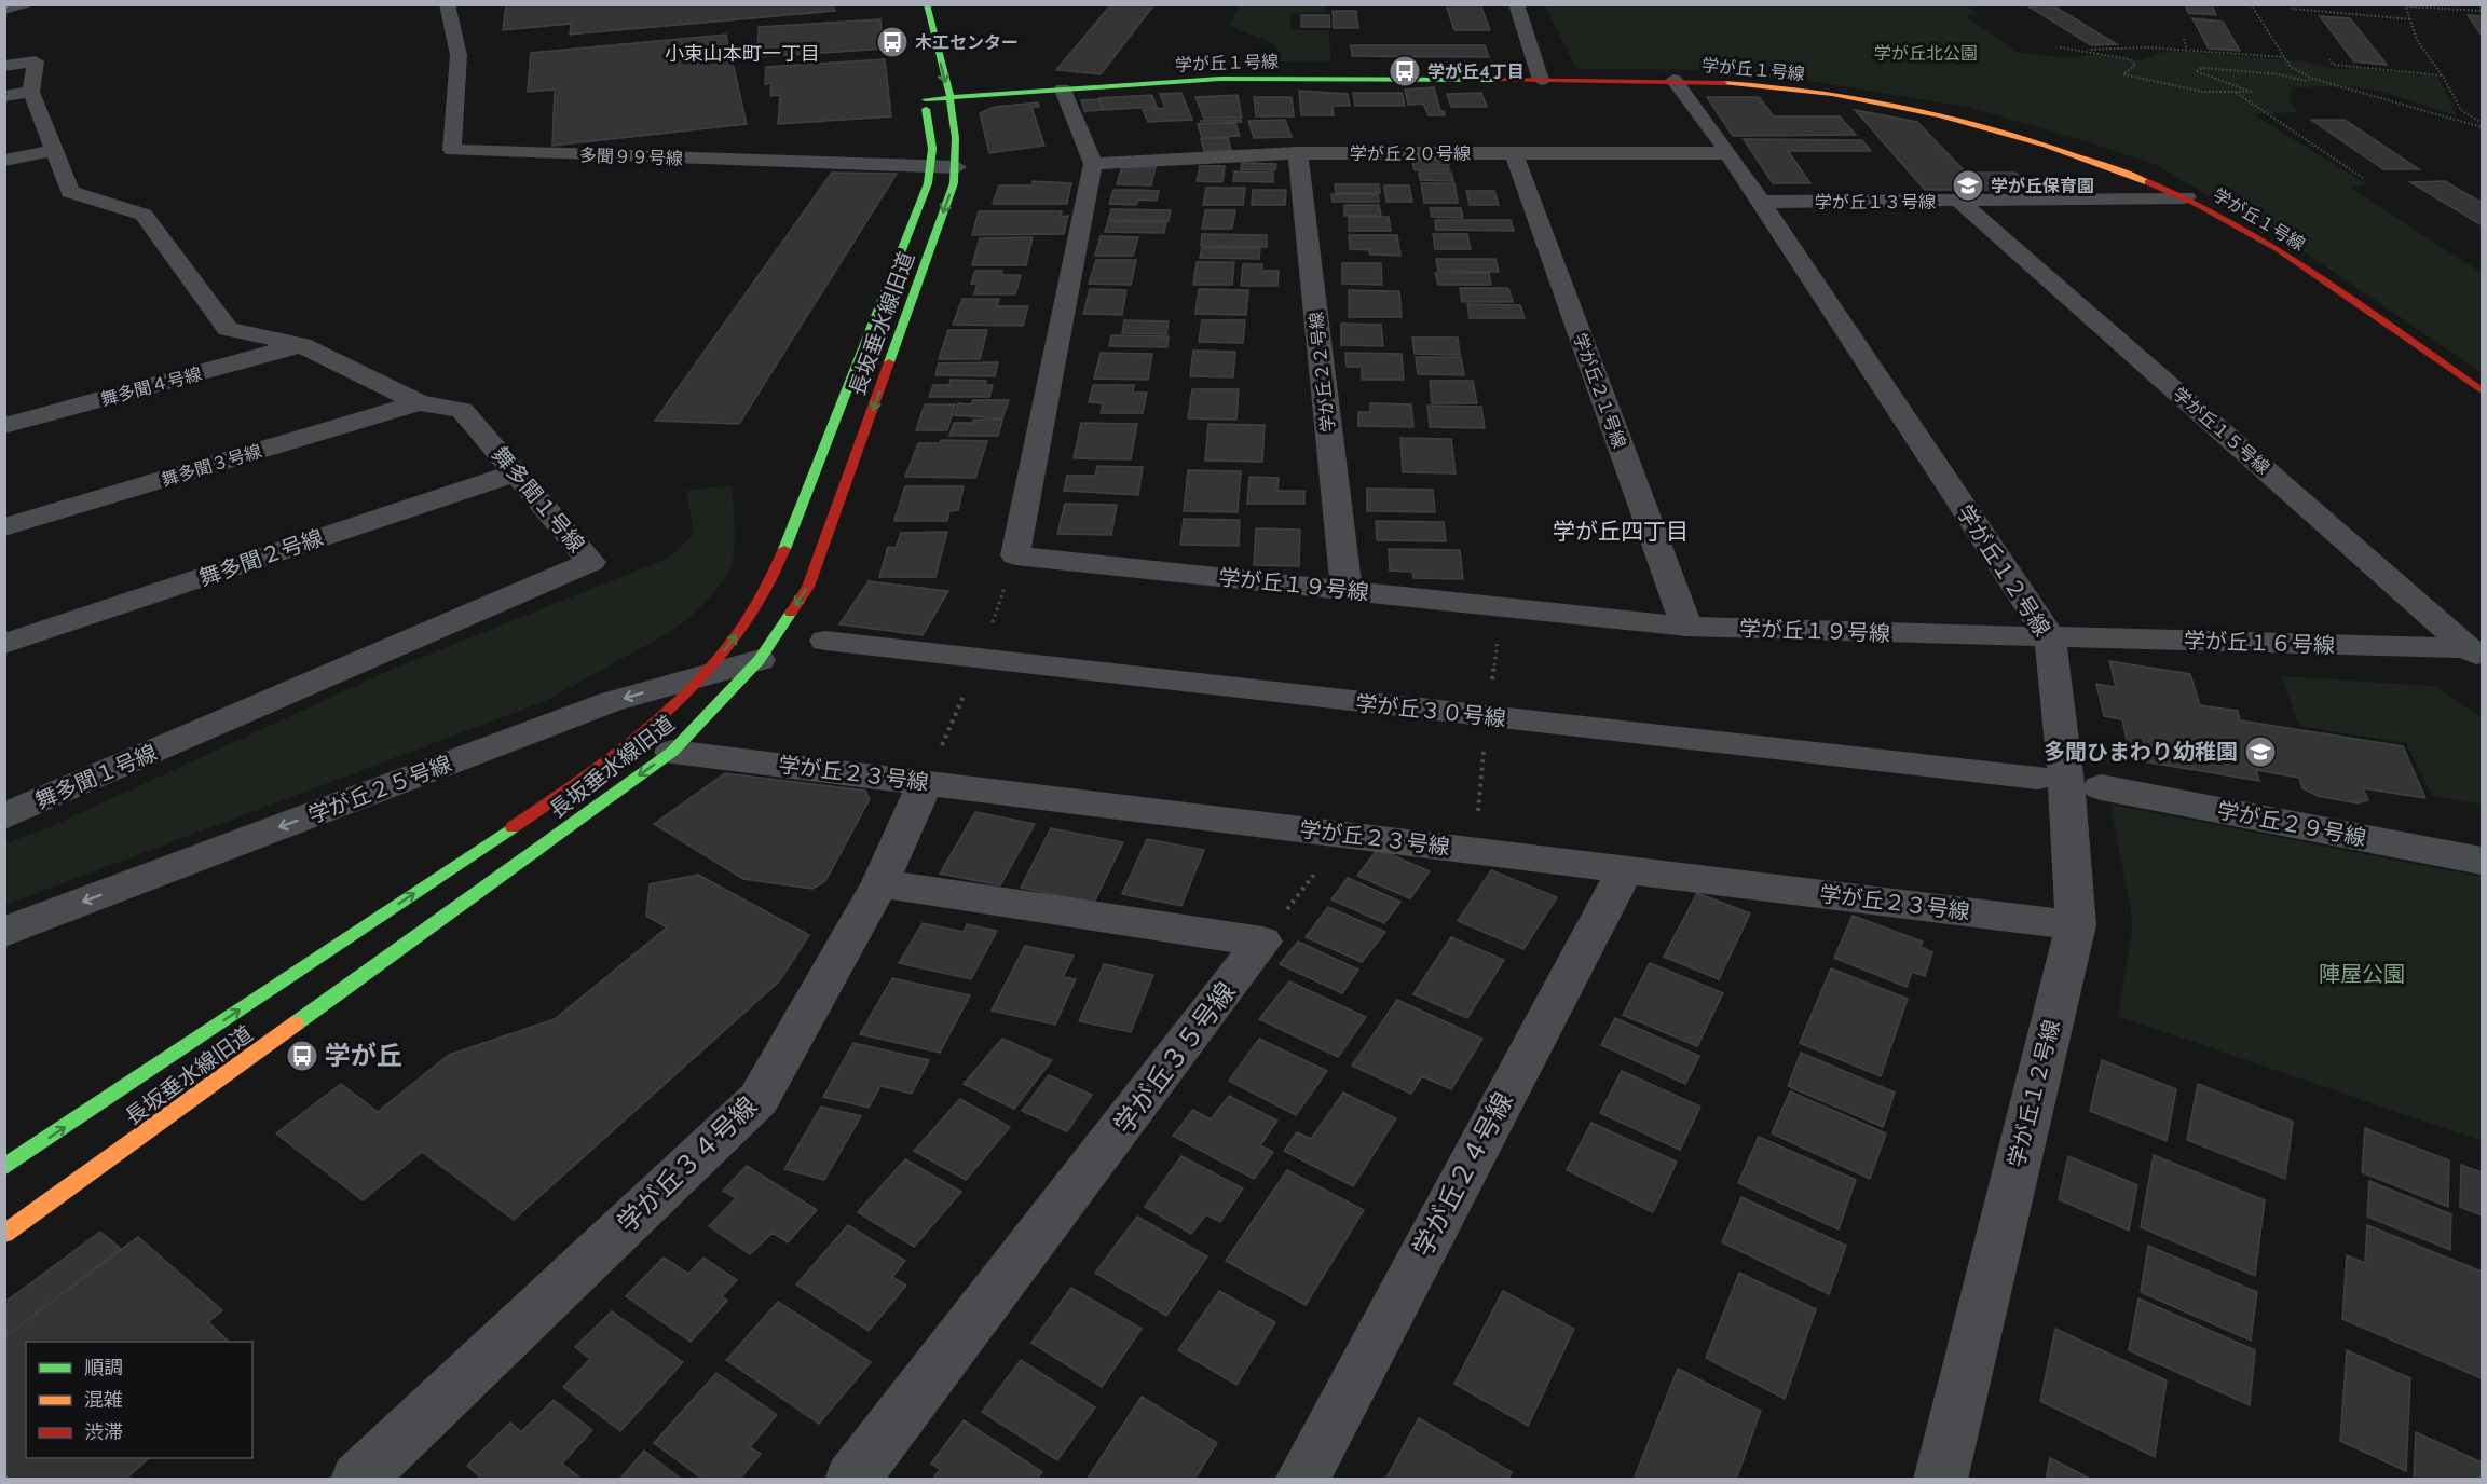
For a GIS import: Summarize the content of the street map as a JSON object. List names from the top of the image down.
{
  "streets": {
    "street": [
      "学が丘１号線",
      "学が丘２０号線",
      "多聞９９号線",
      "学が丘１３号線",
      "長坂垂水線旧道",
      "学が丘２２号線",
      "舞多聞４号線",
      "学が丘２１号線",
      "学が丘１５号線",
      "舞多聞３号線",
      "舞多聞１号線",
      "舞多聞２号線",
      "学が丘１２号線",
      "学が丘１９号線",
      "学が丘１６号線",
      "学が丘３０号線",
      "学が丘２３号線",
      "学が丘２５号線",
      "学が丘２９号線",
      "学が丘３５号線",
      "学が丘３４号線",
      "学が丘２４号線"
    ]
  },
  "crossings": [
    ["学が丘１号線", "学が丘１３号線"],
    ["学が丘１号線", "長坂垂水線旧道"],
    ["学が丘１号線", "学が丘１２号線"],
    ["学が丘２０号線", "学が丘２２号線"],
    ["学が丘２０号線", "学が丘２１号線"],
    ["学が丘２０号線", "学が丘１２号線"],
    ["学が丘２０号線", "学が丘１９号線"],
    ["多聞９９号線", "長坂垂水線旧道"],
    ["学が丘１３号線", "学が丘１５号線"],
    ["学が丘１３号線", "学が丘１２号線"],
    ["長坂垂水線旧道", "学が丘２３号線"],
    ["長坂垂水線旧道", "学が丘２５号線"],
    ["学が丘２２号線", "学が丘１９号線"],
    ["舞多聞４号線", "舞多聞１号線"],
    ["学が丘２１号線", "学が丘１９号線"],
    ["学が丘１５号線", "学が丘１６号線"],
    ["舞多聞３号線", "舞多聞１号線"],
    ["舞多聞１号線", "舞多聞２号線"],
    ["学が丘１２号線", "学が丘１９号線"],
    ["学が丘１２号線", "学が丘１６号線"],
    ["学が丘１２号線", "学が丘２３号線"],
    ["学が丘１９号線", "学が丘１６号線"],
    ["学が丘２３号線", "学が丘３４号線"],
    ["学が丘２３号線", "学が丘２４号線"]
  ],
  "one_way": ["学が丘２５号線"],
  "districts": ["小束山本町一丁目", "学が丘四丁目"],
  "parks": ["学が丘北公園", "陣屋公園"],
  "places": {
    "bus stop": ["木工センター", "学が丘4丁目", "学が丘"],
    "school or university": ["学が丘保育園", "多聞ひまわり幼稚園"]
  },
  "legend": ["順調", "混雑", "渋滞"]
}
